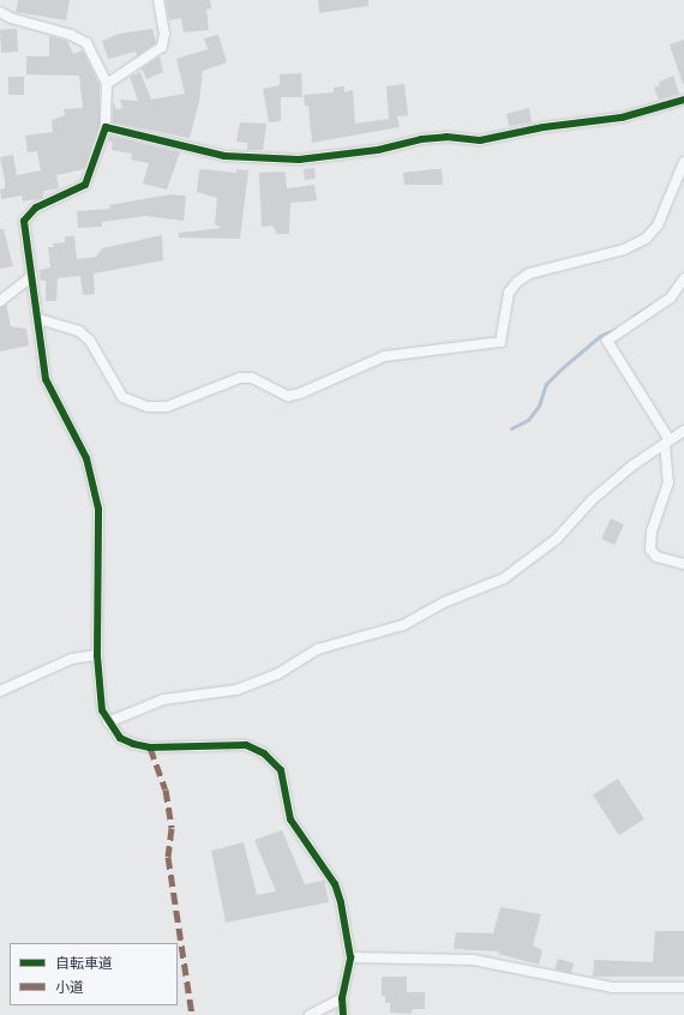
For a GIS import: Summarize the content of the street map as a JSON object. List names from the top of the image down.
{
  "legend": ["自転車道", "小道"]
}
